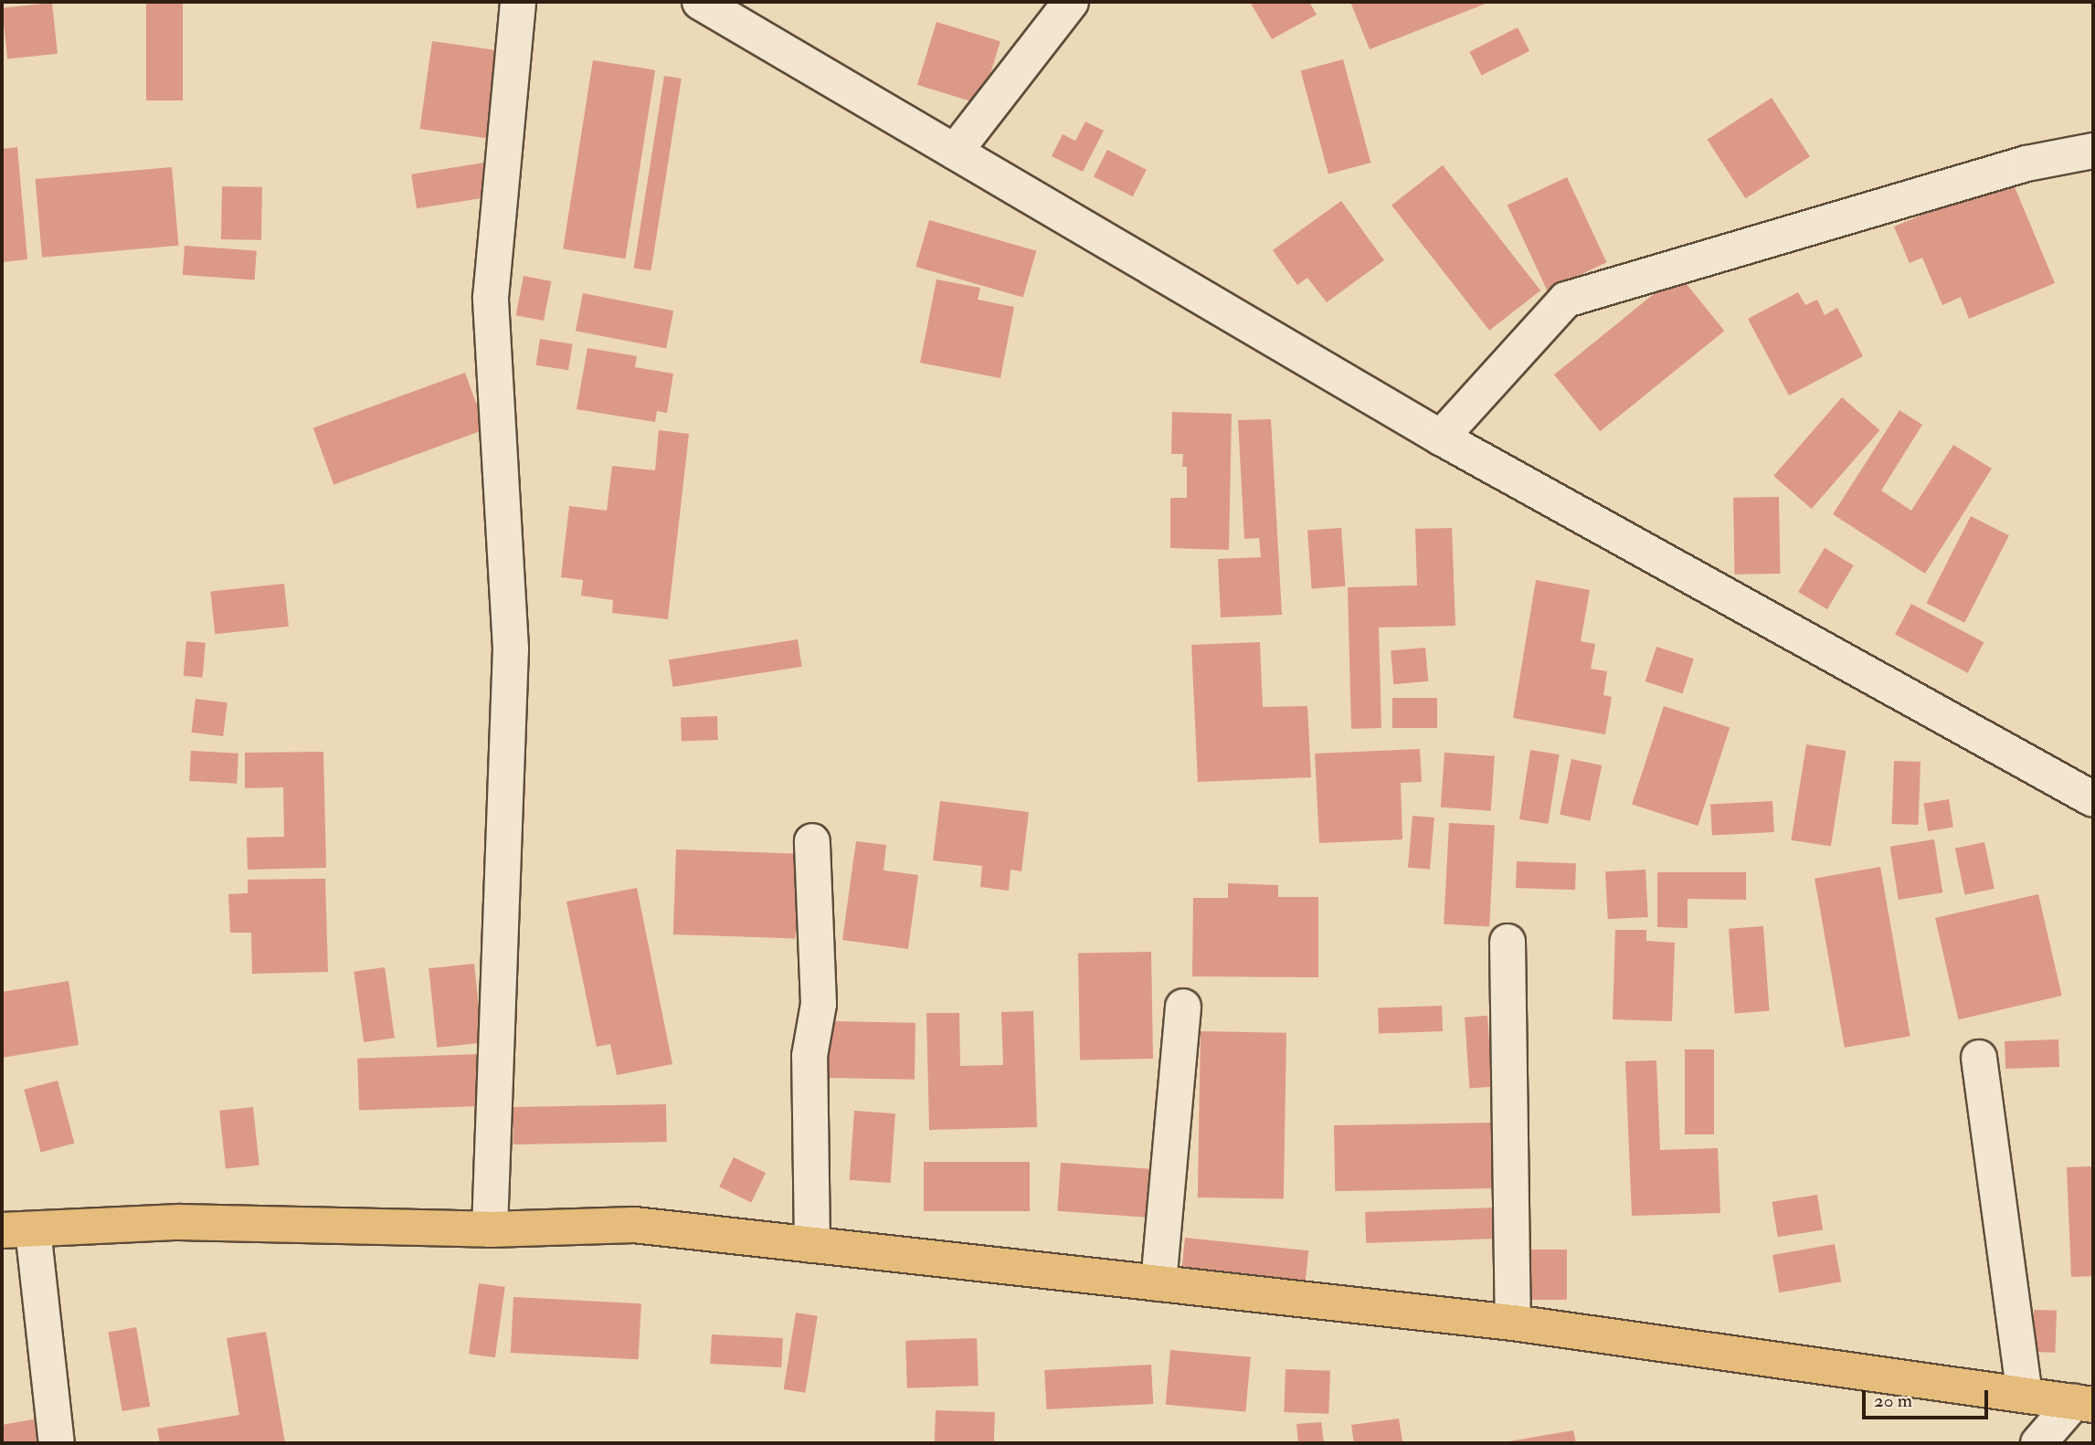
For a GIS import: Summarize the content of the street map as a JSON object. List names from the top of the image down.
{
  "scale_bar": "20 m"
}
